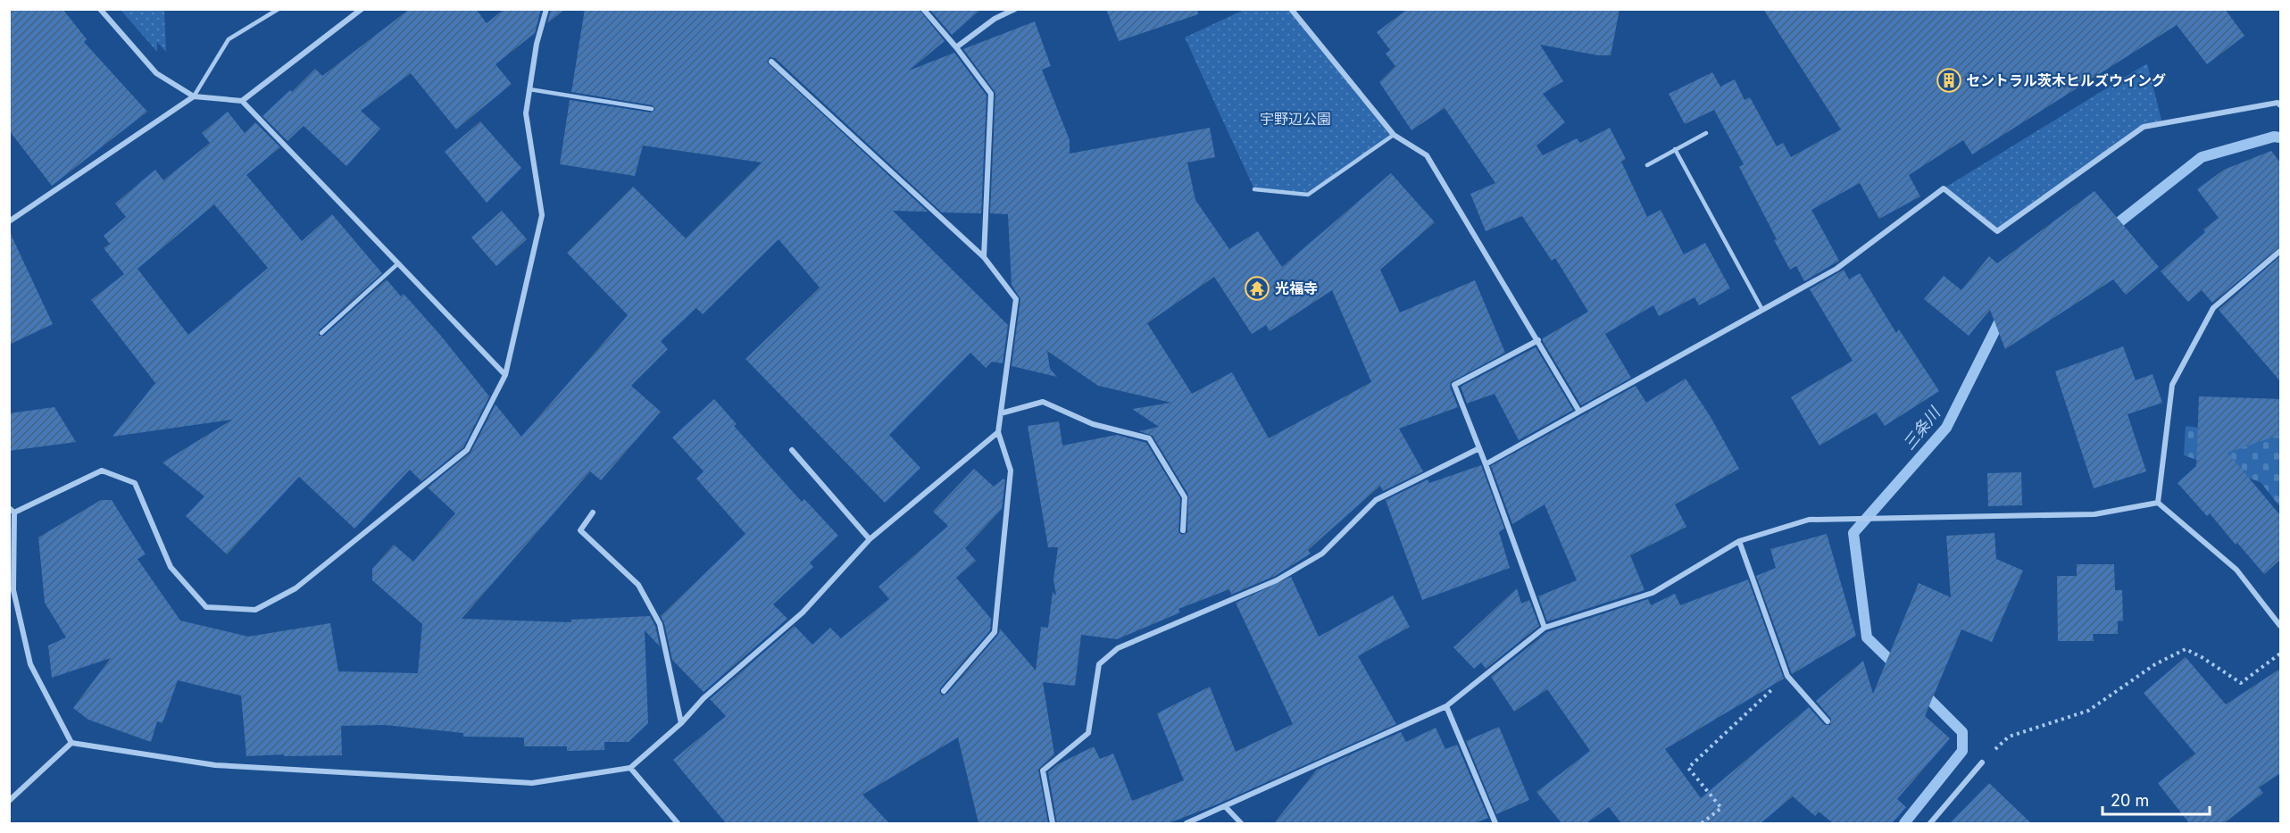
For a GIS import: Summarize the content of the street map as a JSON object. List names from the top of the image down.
{
  "water": ["三条川"],
  "parks": ["宇野辺公園"],
  "places": {
    "building": ["セントラル茨木ヒルズウイング"],
    "temple": ["光福寺"]
  },
  "scale_bar": "20 m"
}
